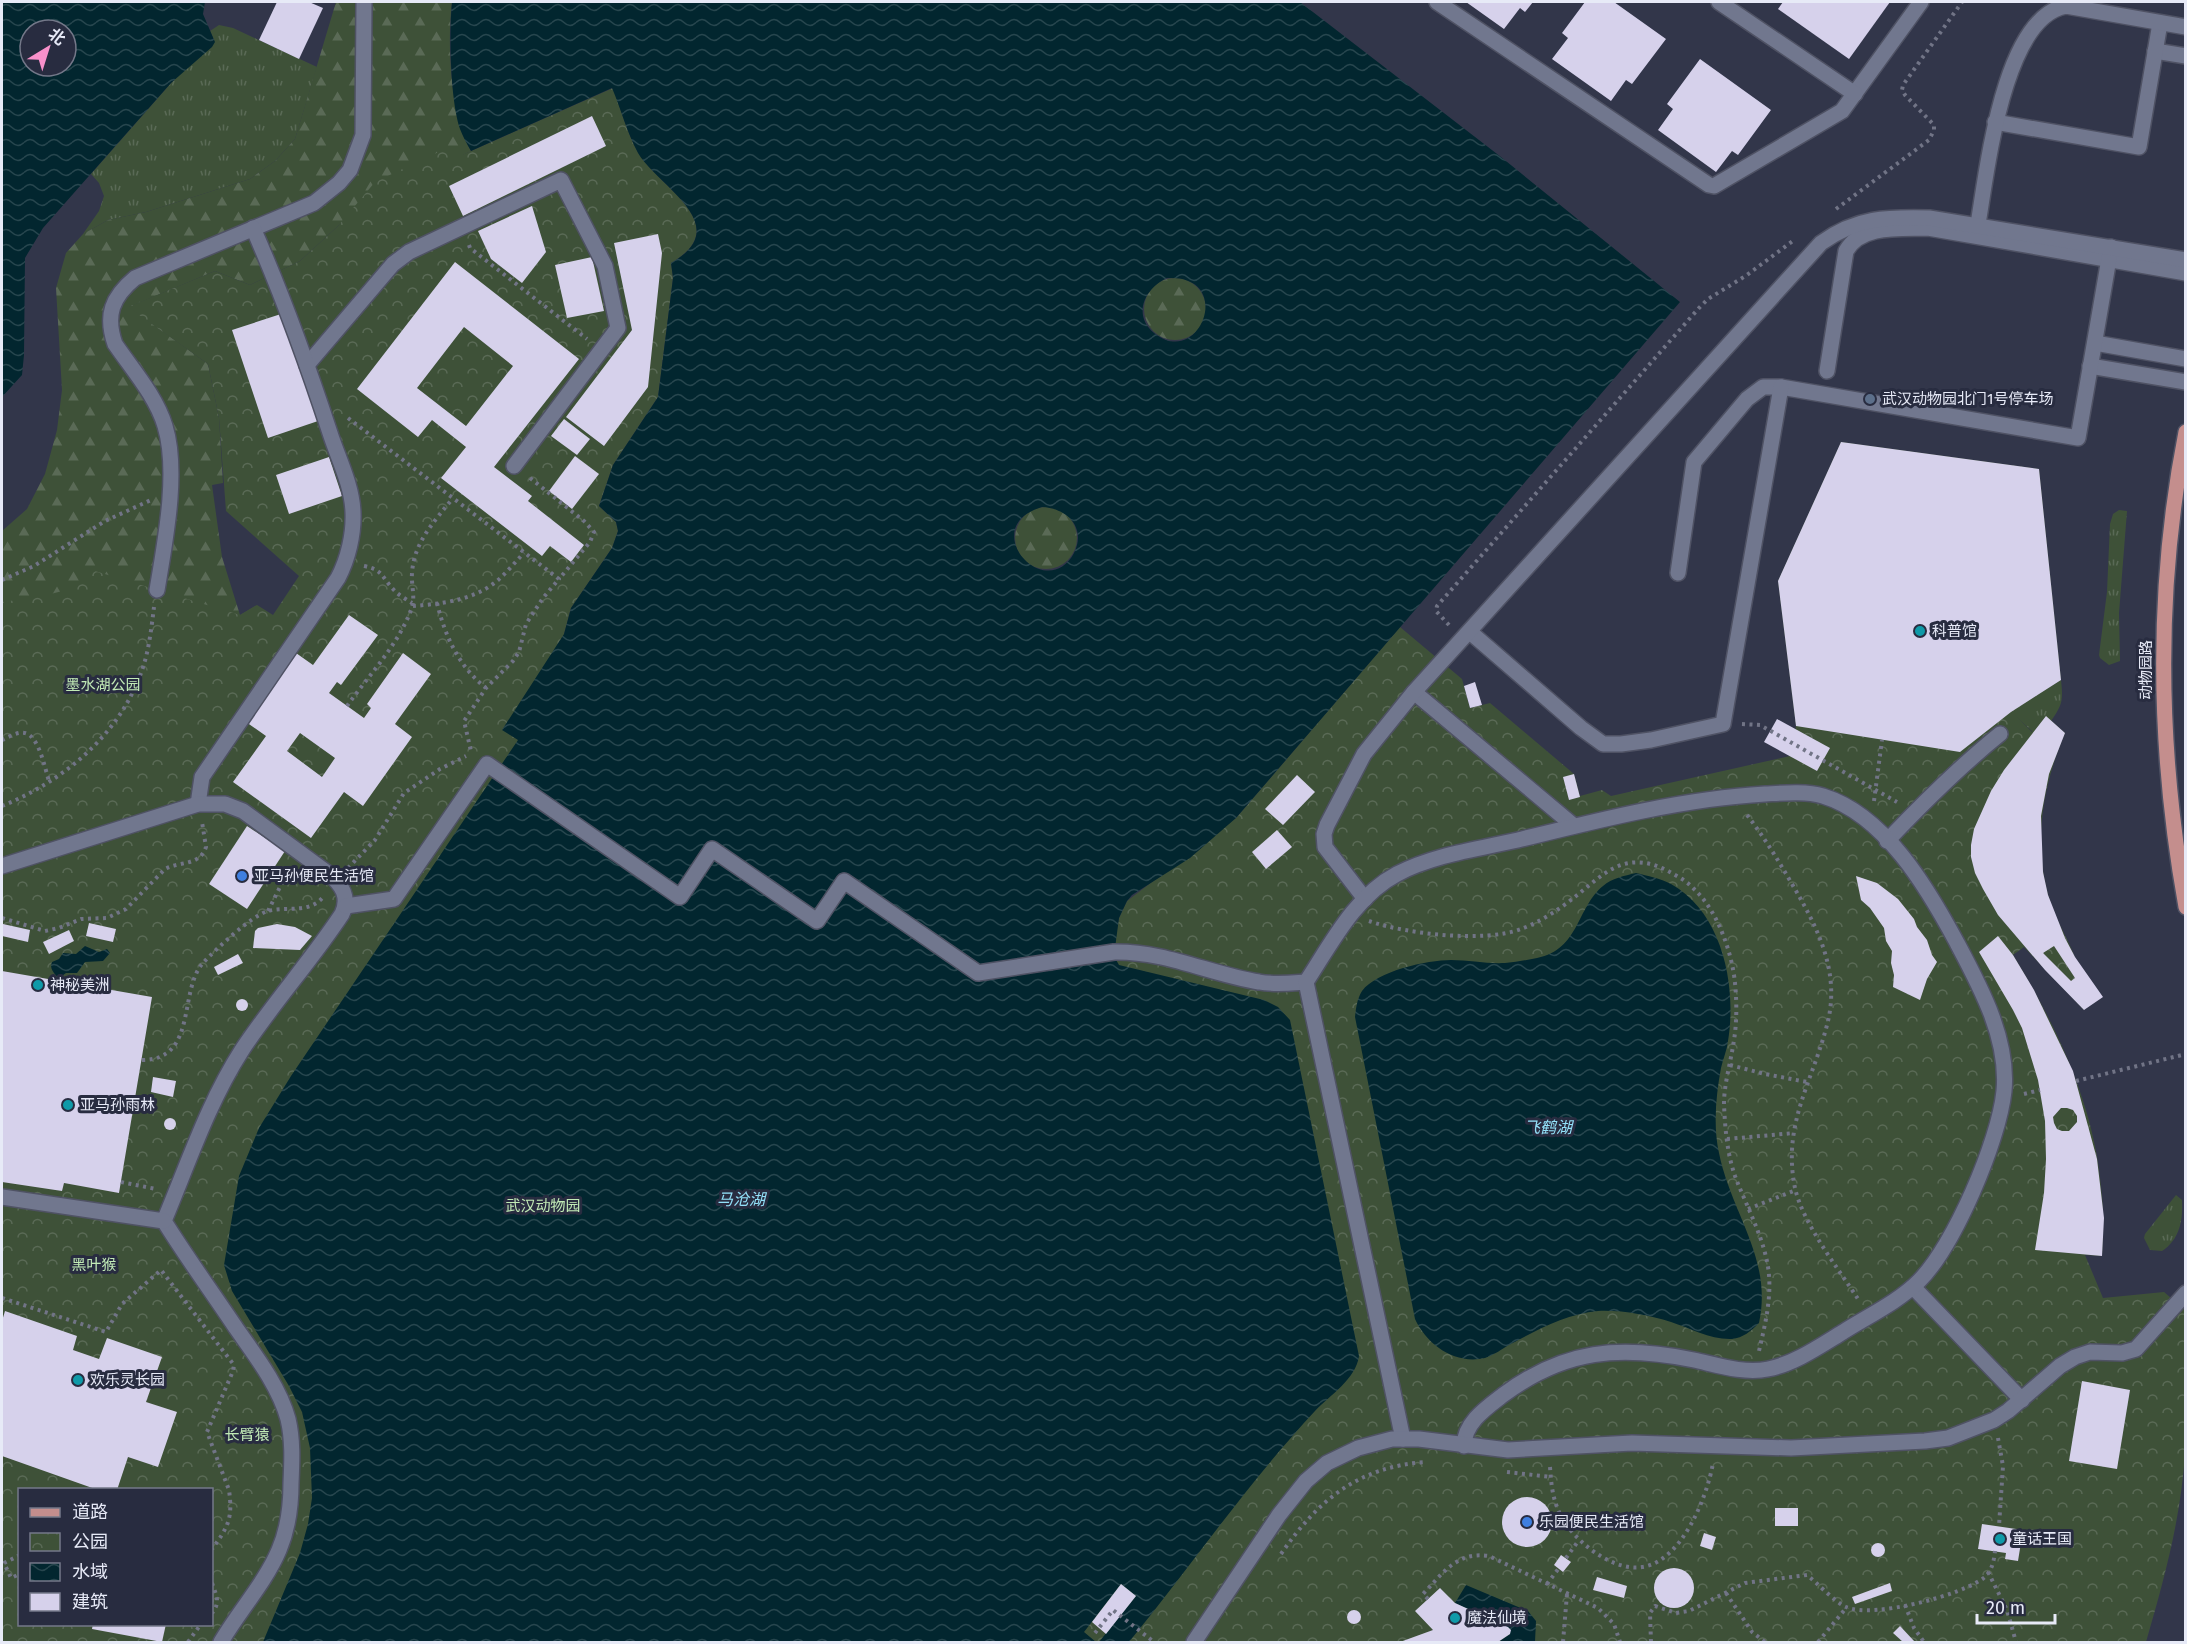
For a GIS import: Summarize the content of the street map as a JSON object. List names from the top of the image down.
{
  "streets": {
    "main road": ["动物园路"]
  },
  "water": ["飞鹤湖", "马沧湖"],
  "parks": [
    "墨水湖公园",
    "武汉动物园",
    "黑叶猴",
    "长臂猿"
  ],
  "places": [
    "武汉动物园北门1号停车场",
    "科普馆",
    "亚马孙便民生活馆",
    "神秘美洲",
    "亚马孙雨林",
    "欢乐灵长园",
    "乐园便民生活馆",
    "童话王国",
    "魔法仙境"
  ],
  "legend": [
    "道路",
    "公园",
    "水域",
    "建筑"
  ],
  "scale_bar": "20 m",
  "north": "top right"
}
